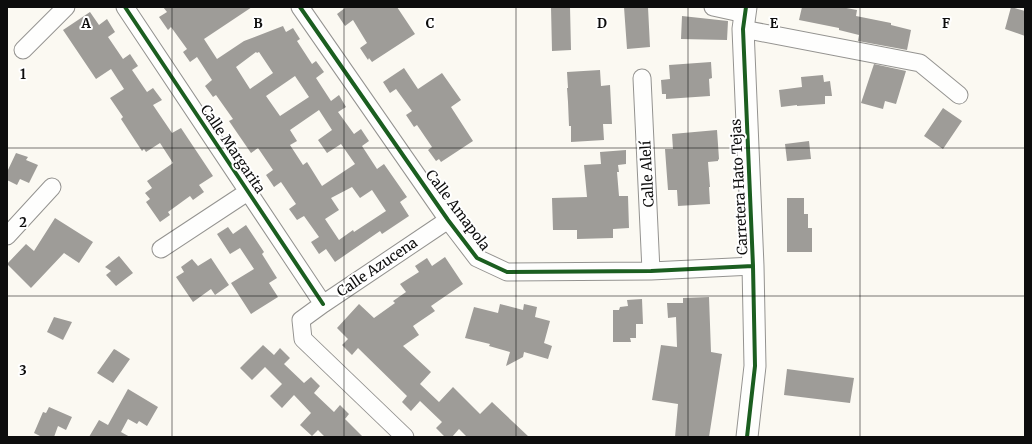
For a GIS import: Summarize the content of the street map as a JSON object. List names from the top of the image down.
{
  "streets": {
    "street": [
      "Calle Margarita",
      "Calle Alelí",
      "Carretera Hato Tejas",
      "Calle Amapola",
      "Calle Azucena"
    ]
  },
  "crossings": [
    ["Calle Margarita", "Calle Azucena"],
    ["Calle Alelí", "Calle Amapola"],
    ["Carretera Hato Tejas", "Calle Amapola"],
    ["Calle Amapola", "Calle Azucena"]
  ],
  "grid": {
    "columns": [
      "A",
      "B",
      "C",
      "D",
      "E",
      "F"
    ],
    "rows": ["1", "2", "3"]
  }
}
